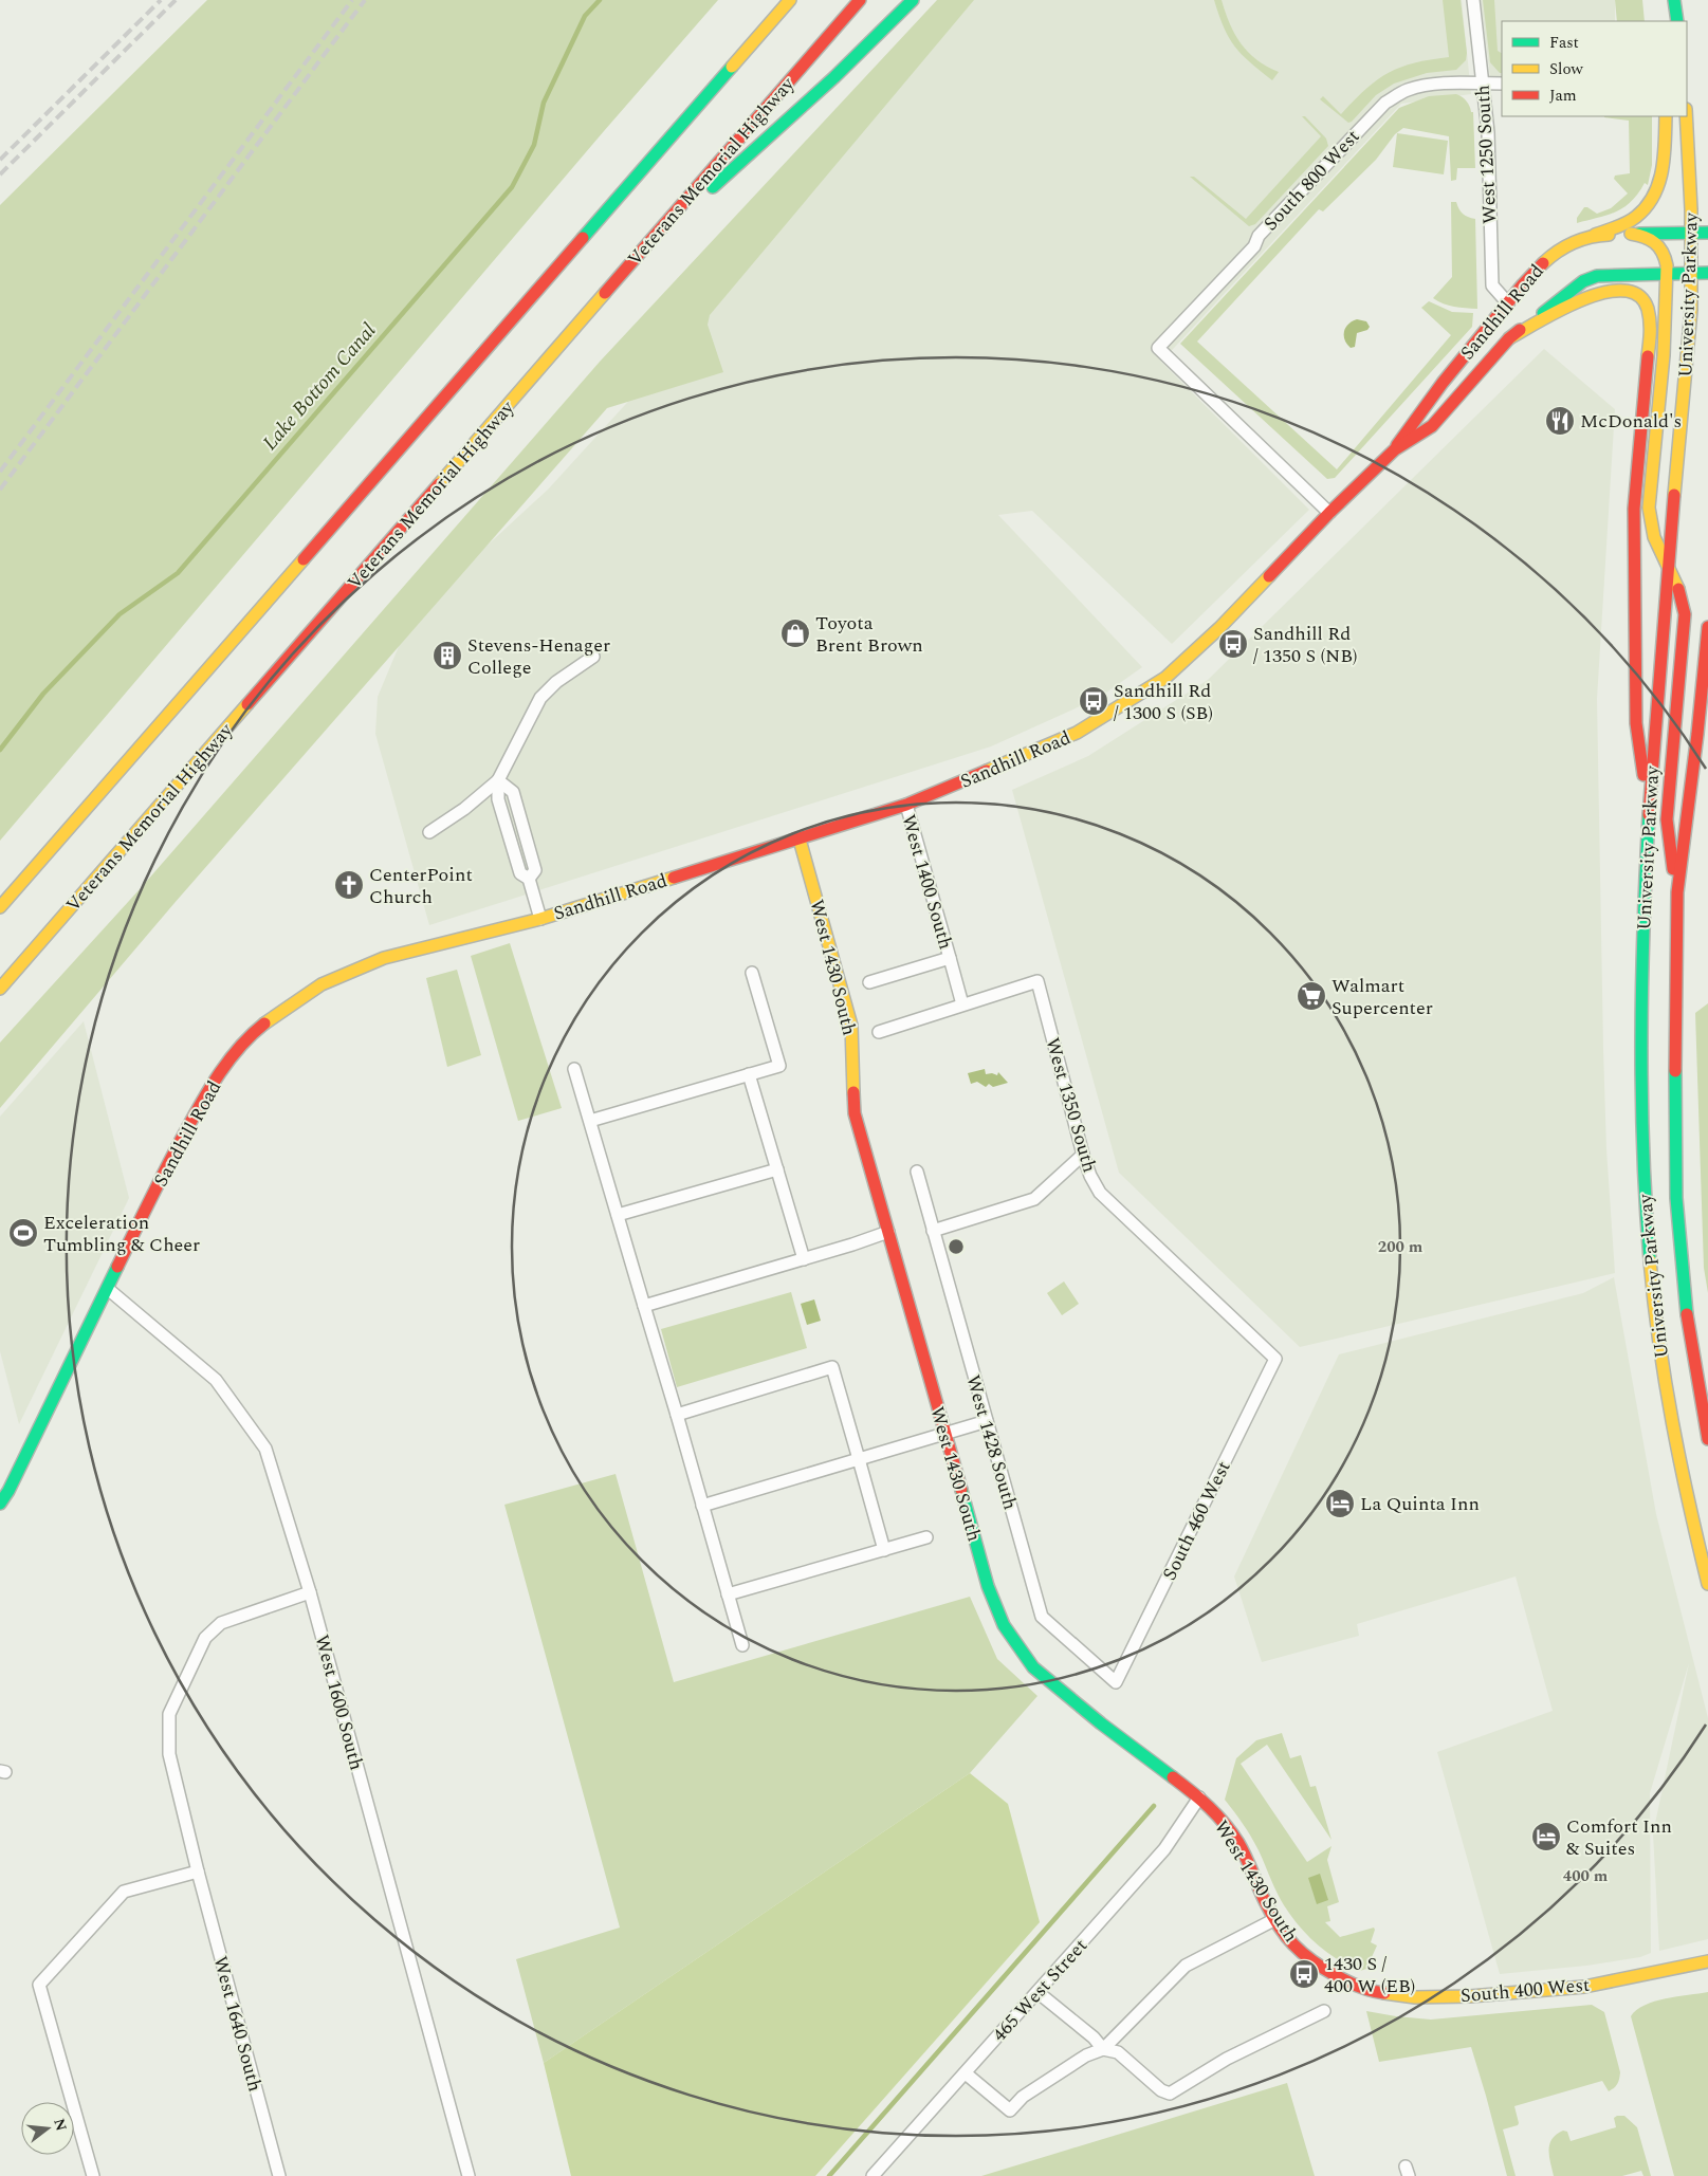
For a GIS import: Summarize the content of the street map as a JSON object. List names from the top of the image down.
{
  "streets": {
    "main road": [
      "Veterans Memorial Highway",
      "University Parkway",
      "Sandhill Road",
      "West 1430 South",
      "South 400 West"
    ],
    "street": [
      "West 1250 South",
      "South 800 West",
      "West 1400 South",
      "West 1350 South",
      "West 1428 South",
      "South 460 West",
      "West 1600 South",
      "465 West Street",
      "West 1640 South"
    ]
  },
  "crossings": [
    ["West 1250 South", "South 800 West"],
    ["West 1250 South", "Sandhill Road"],
    ["South 800 West", "Sandhill Road"],
    ["University Parkway", "Sandhill Road"],
    ["Sandhill Road", "West 1400 South"],
    ["Sandhill Road", "West 1430 South"],
    ["Sandhill Road", "West 1600 South"],
    ["West 1400 South", "West 1350 South"],
    ["West 1430 South", "465 West Street"],
    ["West 1430 South", "South 400 West"],
    ["West 1350 South", "South 460 West"],
    ["West 1428 South", "South 460 West"],
    ["West 1600 South", "West 1640 South"]
  ],
  "water": ["Lake Bottom Canal"],
  "places": {
    "restaurant": ["McDonald's"],
    "shop": ["Toyota Brent Brown"],
    "bus stop": ["Sandhill Rd / 1350 S (NB)", "Sandhill Rd / 1300 S (SB)", "1430 S / 400 W (EB)"],
    "building": ["Stevens-Henager College"],
    "church": ["CenterPoint Church"],
    "supermarket": ["Walmart Supercenter"],
    "sports": ["Exceleration Tumbling & Cheer"],
    "hotel": ["La Quinta Inn", "Comfort Inn & Suites"]
  },
  "legend": ["Fast", "Slow", "Jam"],
  "north": "right",
  "rings": ["200 m", "400 m"]
}
